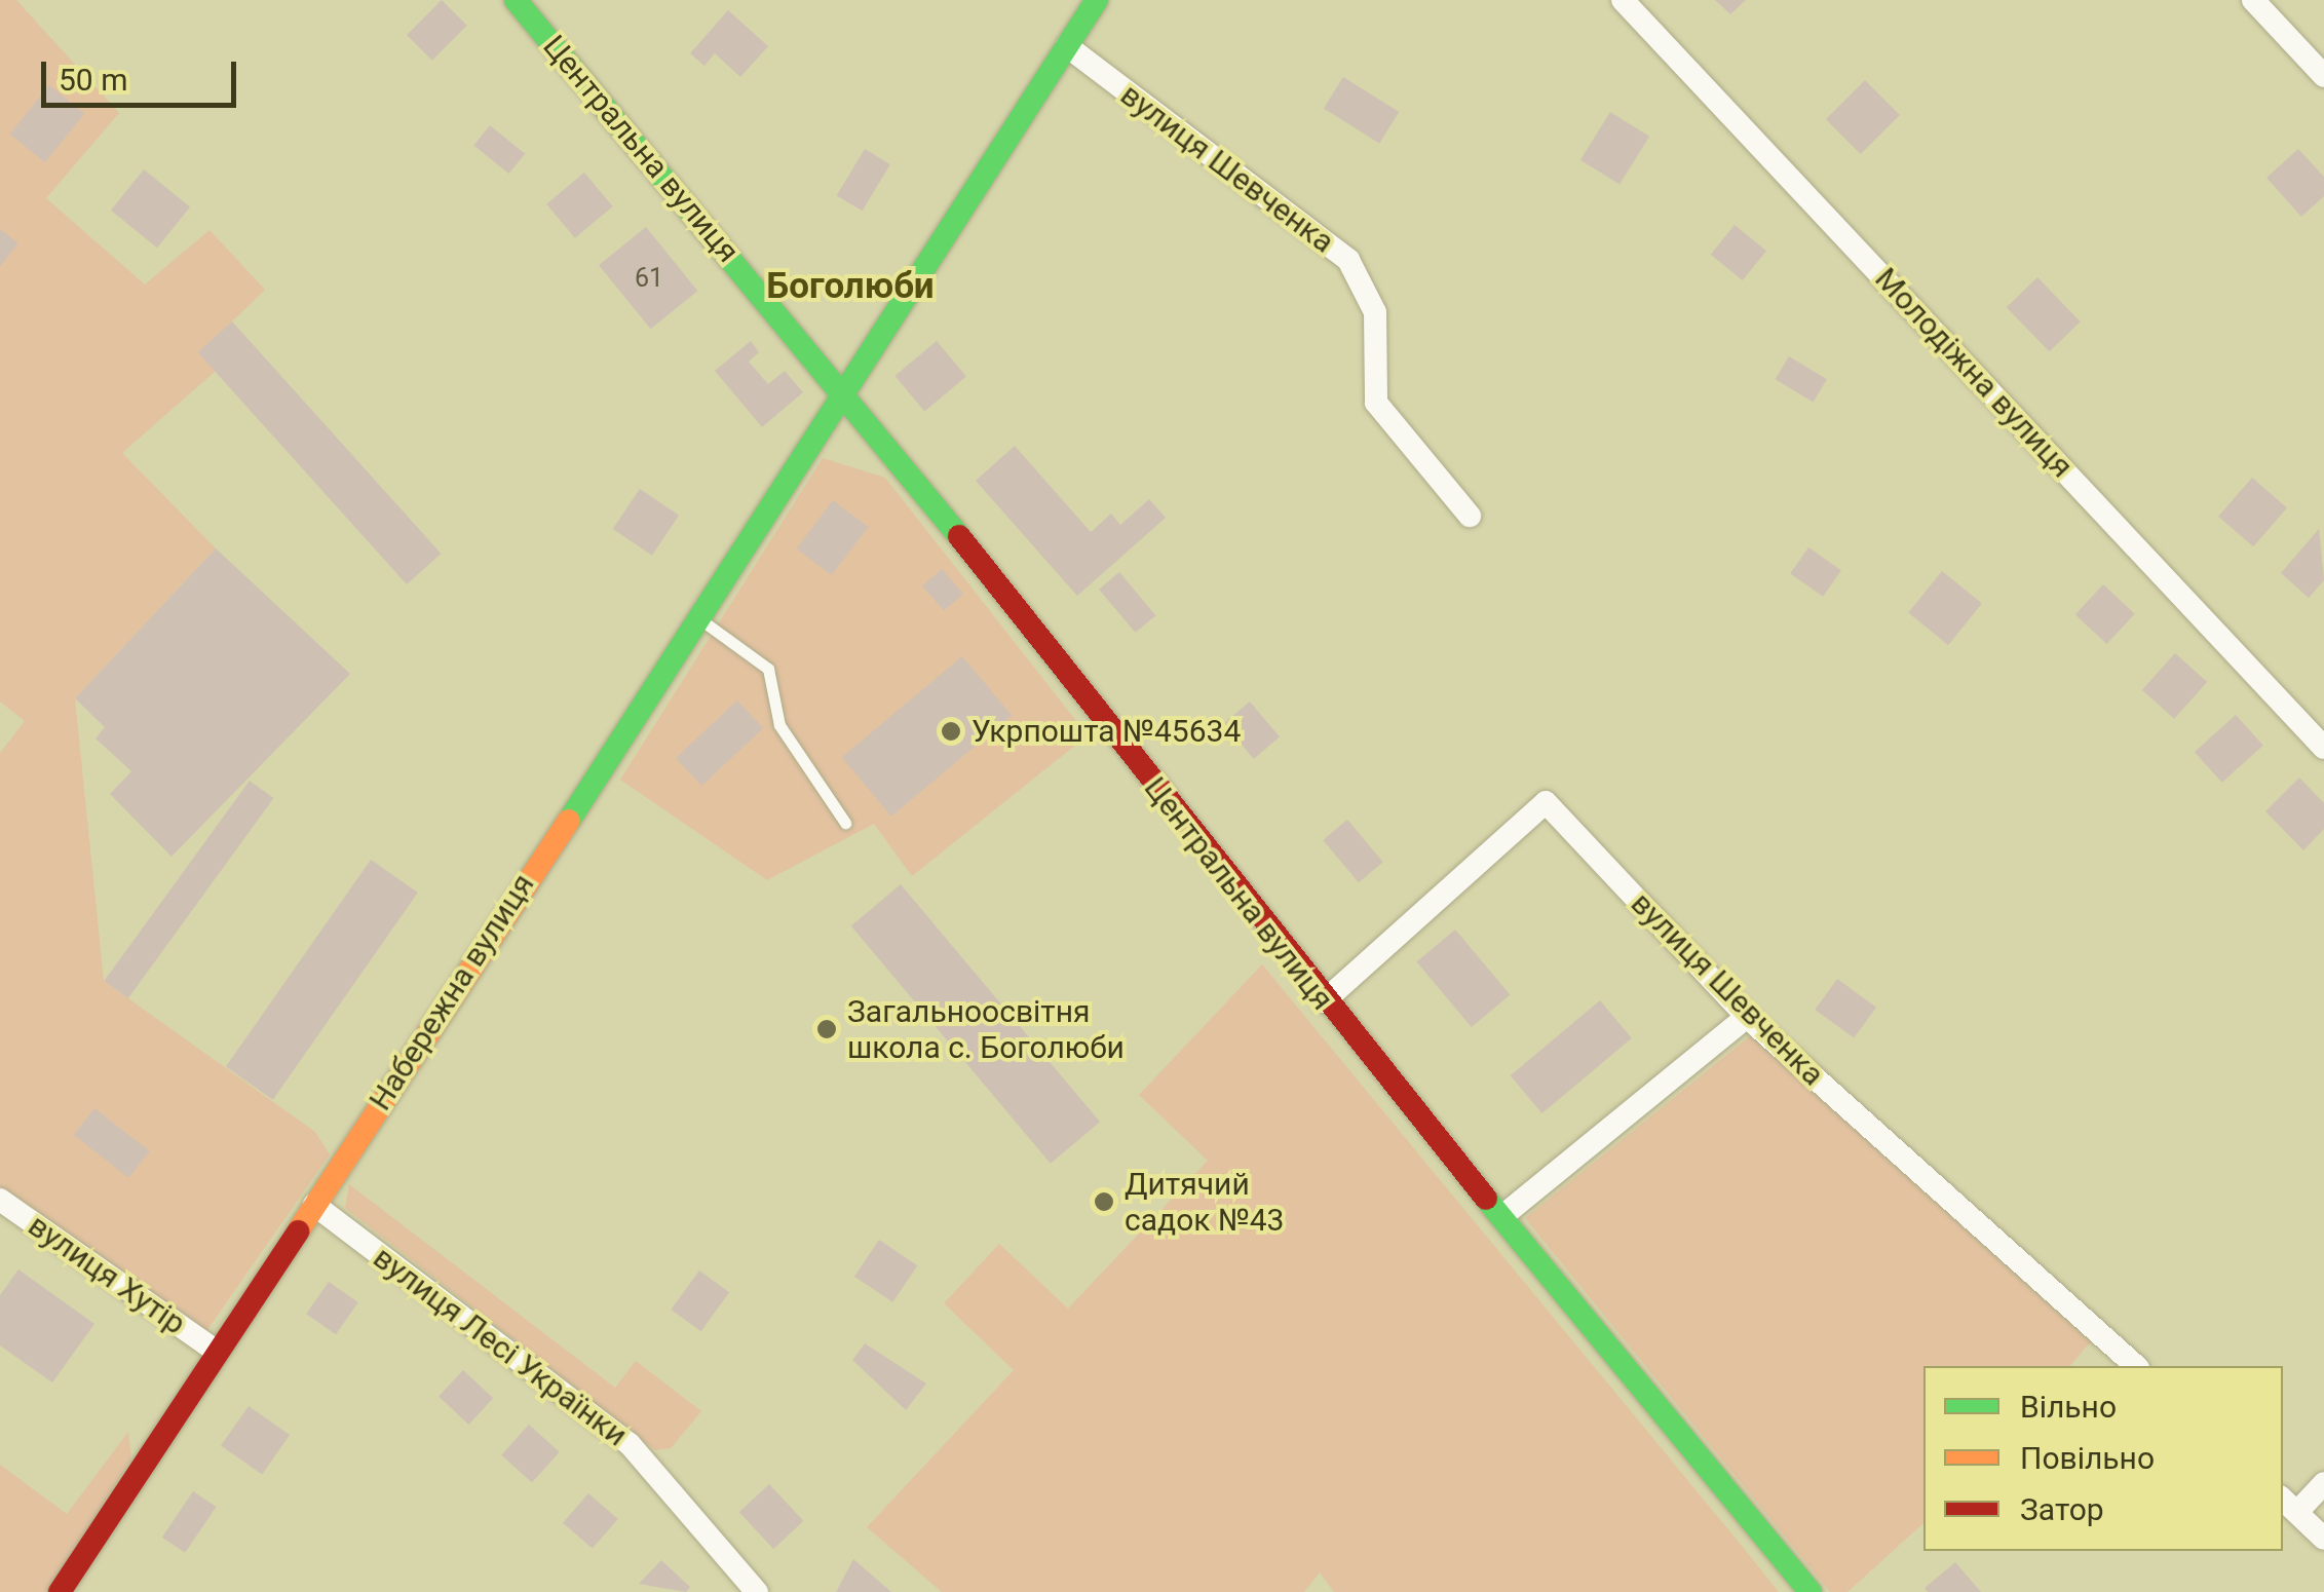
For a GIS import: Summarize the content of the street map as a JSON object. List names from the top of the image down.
{
  "streets": {
    "street": [
      "Центральна вулиця",
      "вулиця Шевченка",
      "Молодіжна вулиця",
      "Набережна вулиця",
      "вулиця Хутір",
      "вулиця Лесі Українки"
    ]
  },
  "crossings": [
    ["Центральна вулиця", "вулиця Шевченка"],
    ["Центральна вулиця", "Набережна вулиця"],
    ["Набережна вулиця", "вулиця Хутір"],
    ["Набережна вулиця", "вулиця Лесі Українки"]
  ],
  "districts": ["Боголюби"],
  "places": ["Укрпошта №45634", "Загальноосвітня школа с. Боголюби", "Дитячий садок №43"],
  "house_numbers": ["61"],
  "legend": ["Вільно", "Повільно", "Затор"],
  "scale_bar": "50 m"
}
